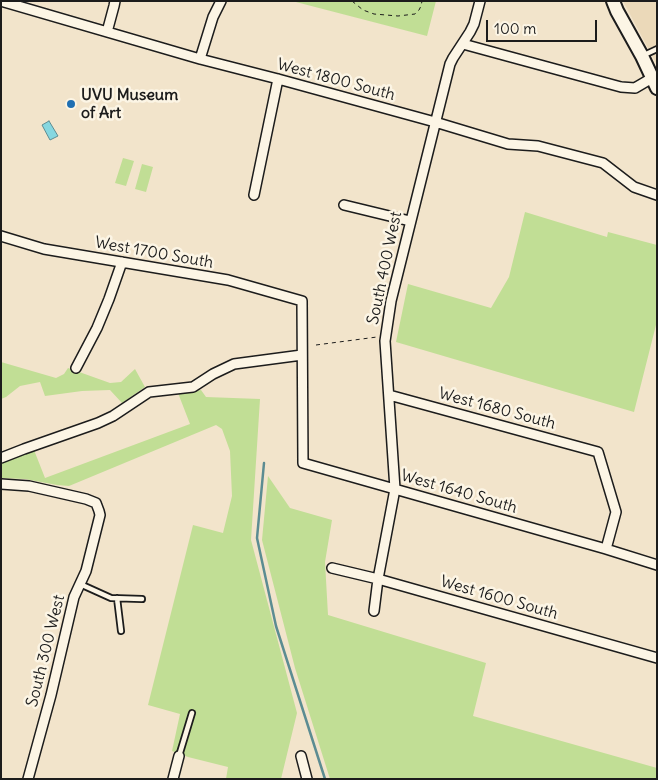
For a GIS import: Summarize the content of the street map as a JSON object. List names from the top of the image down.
{
  "streets": {
    "street": [
      "West 1800 South",
      "West 1700 South",
      "South 400 West",
      "West 1680 South",
      "West 1640 South",
      "West 1600 South",
      "South 300 West"
    ]
  },
  "crossings": [
    ["West 1800 South", "South 400 West"],
    ["West 1700 South", "West 1640 South"],
    ["South 400 West", "West 1680 South"],
    ["South 400 West", "West 1640 South"],
    ["South 400 West", "West 1600 South"],
    ["West 1680 South", "West 1640 South"]
  ],
  "places": ["UVU Museum of Art"],
  "scale_bar": "100 m"
}
